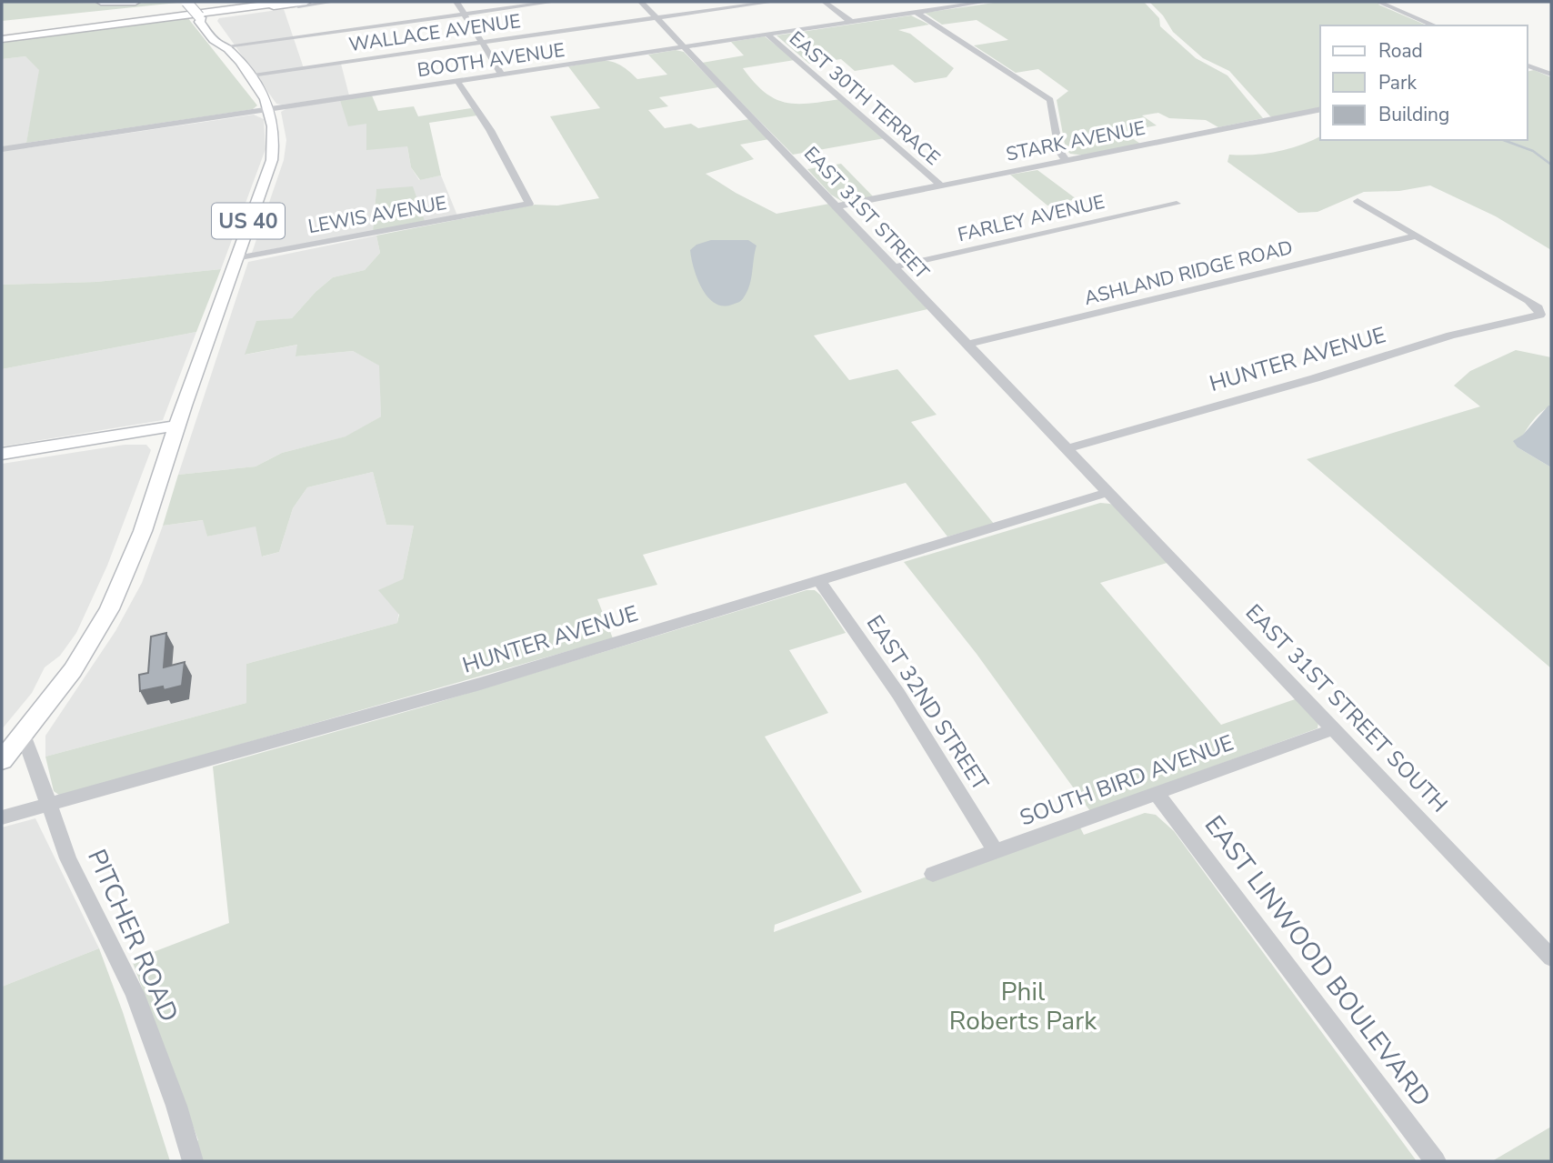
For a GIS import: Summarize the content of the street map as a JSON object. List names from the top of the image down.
{
  "streets": {
    "main road": ["US 40"],
    "street": [
      "WALLACE AVENUE",
      "BOOTH AVENUE",
      "EAST 30TH TERRACE",
      "STARK AVENUE",
      "EAST 31ST STREET",
      "LEWIS AVENUE",
      "FARLEY AVENUE",
      "ASHLAND RIDGE ROAD",
      "HUNTER AVENUE",
      "EAST 32ND STREET",
      "EAST 31ST STREET SOUTH",
      "SOUTH BIRD AVENUE",
      "PITCHER ROAD",
      "EAST LINWOOD BOULEVARD"
    ]
  },
  "crossings": [
    ["WALLACE AVENUE", "EAST 31ST STREET"],
    ["WALLACE AVENUE", "US 40"],
    ["BOOTH AVENUE", "EAST 30TH TERRACE"],
    ["BOOTH AVENUE", "EAST 31ST STREET"],
    ["BOOTH AVENUE", "LEWIS AVENUE"],
    ["BOOTH AVENUE", "US 40"],
    ["EAST 30TH TERRACE", "STARK AVENUE"],
    ["STARK AVENUE", "EAST 31ST STREET"],
    ["EAST 31ST STREET", "FARLEY AVENUE"],
    ["EAST 31ST STREET", "ASHLAND RIDGE ROAD"],
    ["EAST 31ST STREET", "HUNTER AVENUE"],
    ["EAST 31ST STREET", "EAST 31ST STREET SOUTH"],
    ["LEWIS AVENUE", "US 40"],
    ["US 40", "PITCHER ROAD"],
    ["ASHLAND RIDGE ROAD", "HUNTER AVENUE"],
    ["HUNTER AVENUE", "EAST 32ND STREET"],
    ["HUNTER AVENUE", "EAST 31ST STREET SOUTH"],
    ["HUNTER AVENUE", "PITCHER ROAD"],
    ["EAST 32ND STREET", "SOUTH BIRD AVENUE"],
    ["EAST 31ST STREET SOUTH", "SOUTH BIRD AVENUE"],
    ["SOUTH BIRD AVENUE", "EAST LINWOOD BOULEVARD"]
  ],
  "parks": ["Phil Roberts Park"],
  "legend": ["Road", "Park", "Building"]
}
